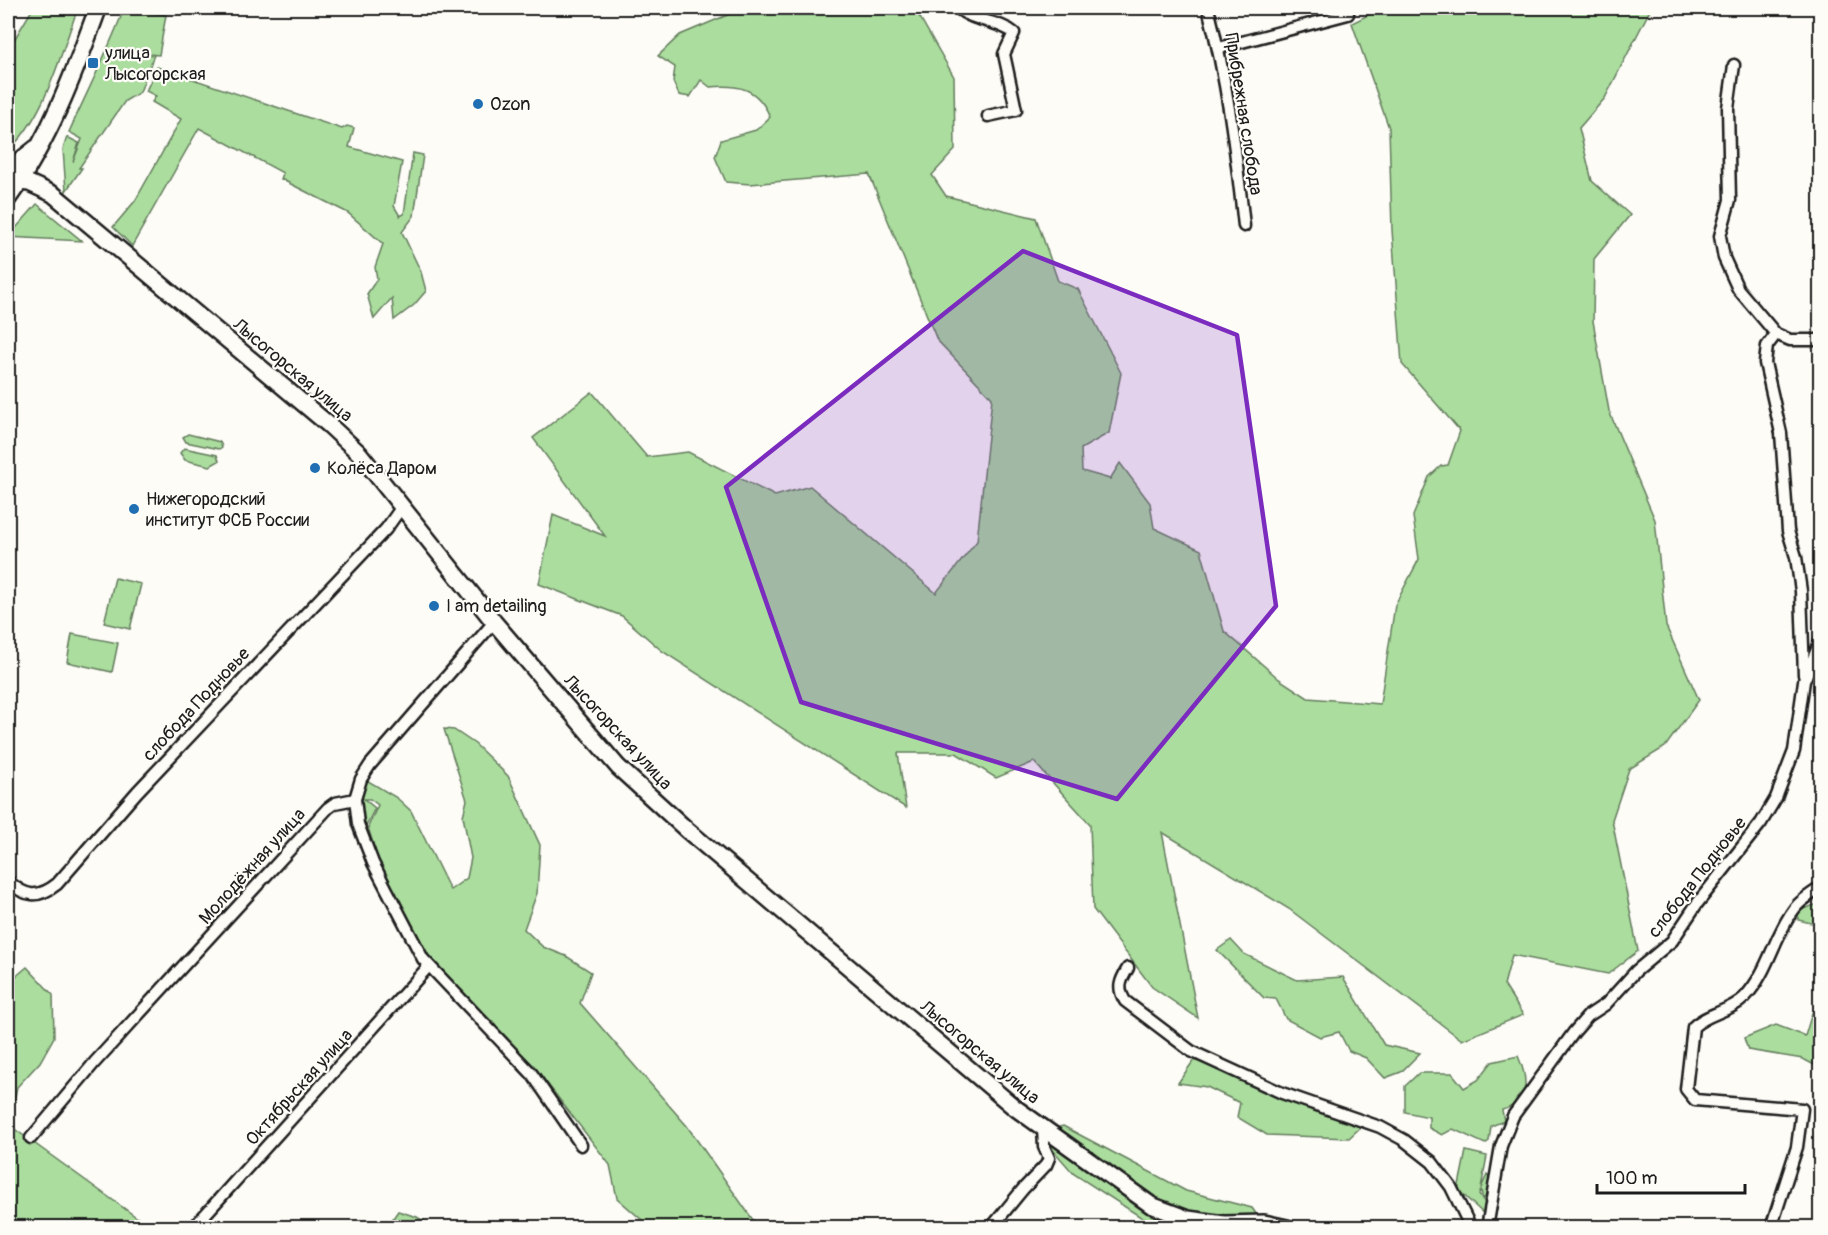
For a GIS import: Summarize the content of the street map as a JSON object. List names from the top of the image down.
{
  "streets": {
    "street": [
      "Прибрежная слобода",
      "Лысогорская улица",
      "слобода Подновье",
      "Молодёжная улица",
      "Октябрьская улица"
    ]
  },
  "crossings": [
    ["Лысогорская улица", "слобода Подновье"]
  ],
  "places": {
    "transit": ["улица Лысогорская"],
    "other": [
      "Ozon",
      "Колёса Даром",
      "Нижегородский институт ФСБ России",
      "I am detailing"
    ]
  },
  "scale_bar": "100 m"
}
